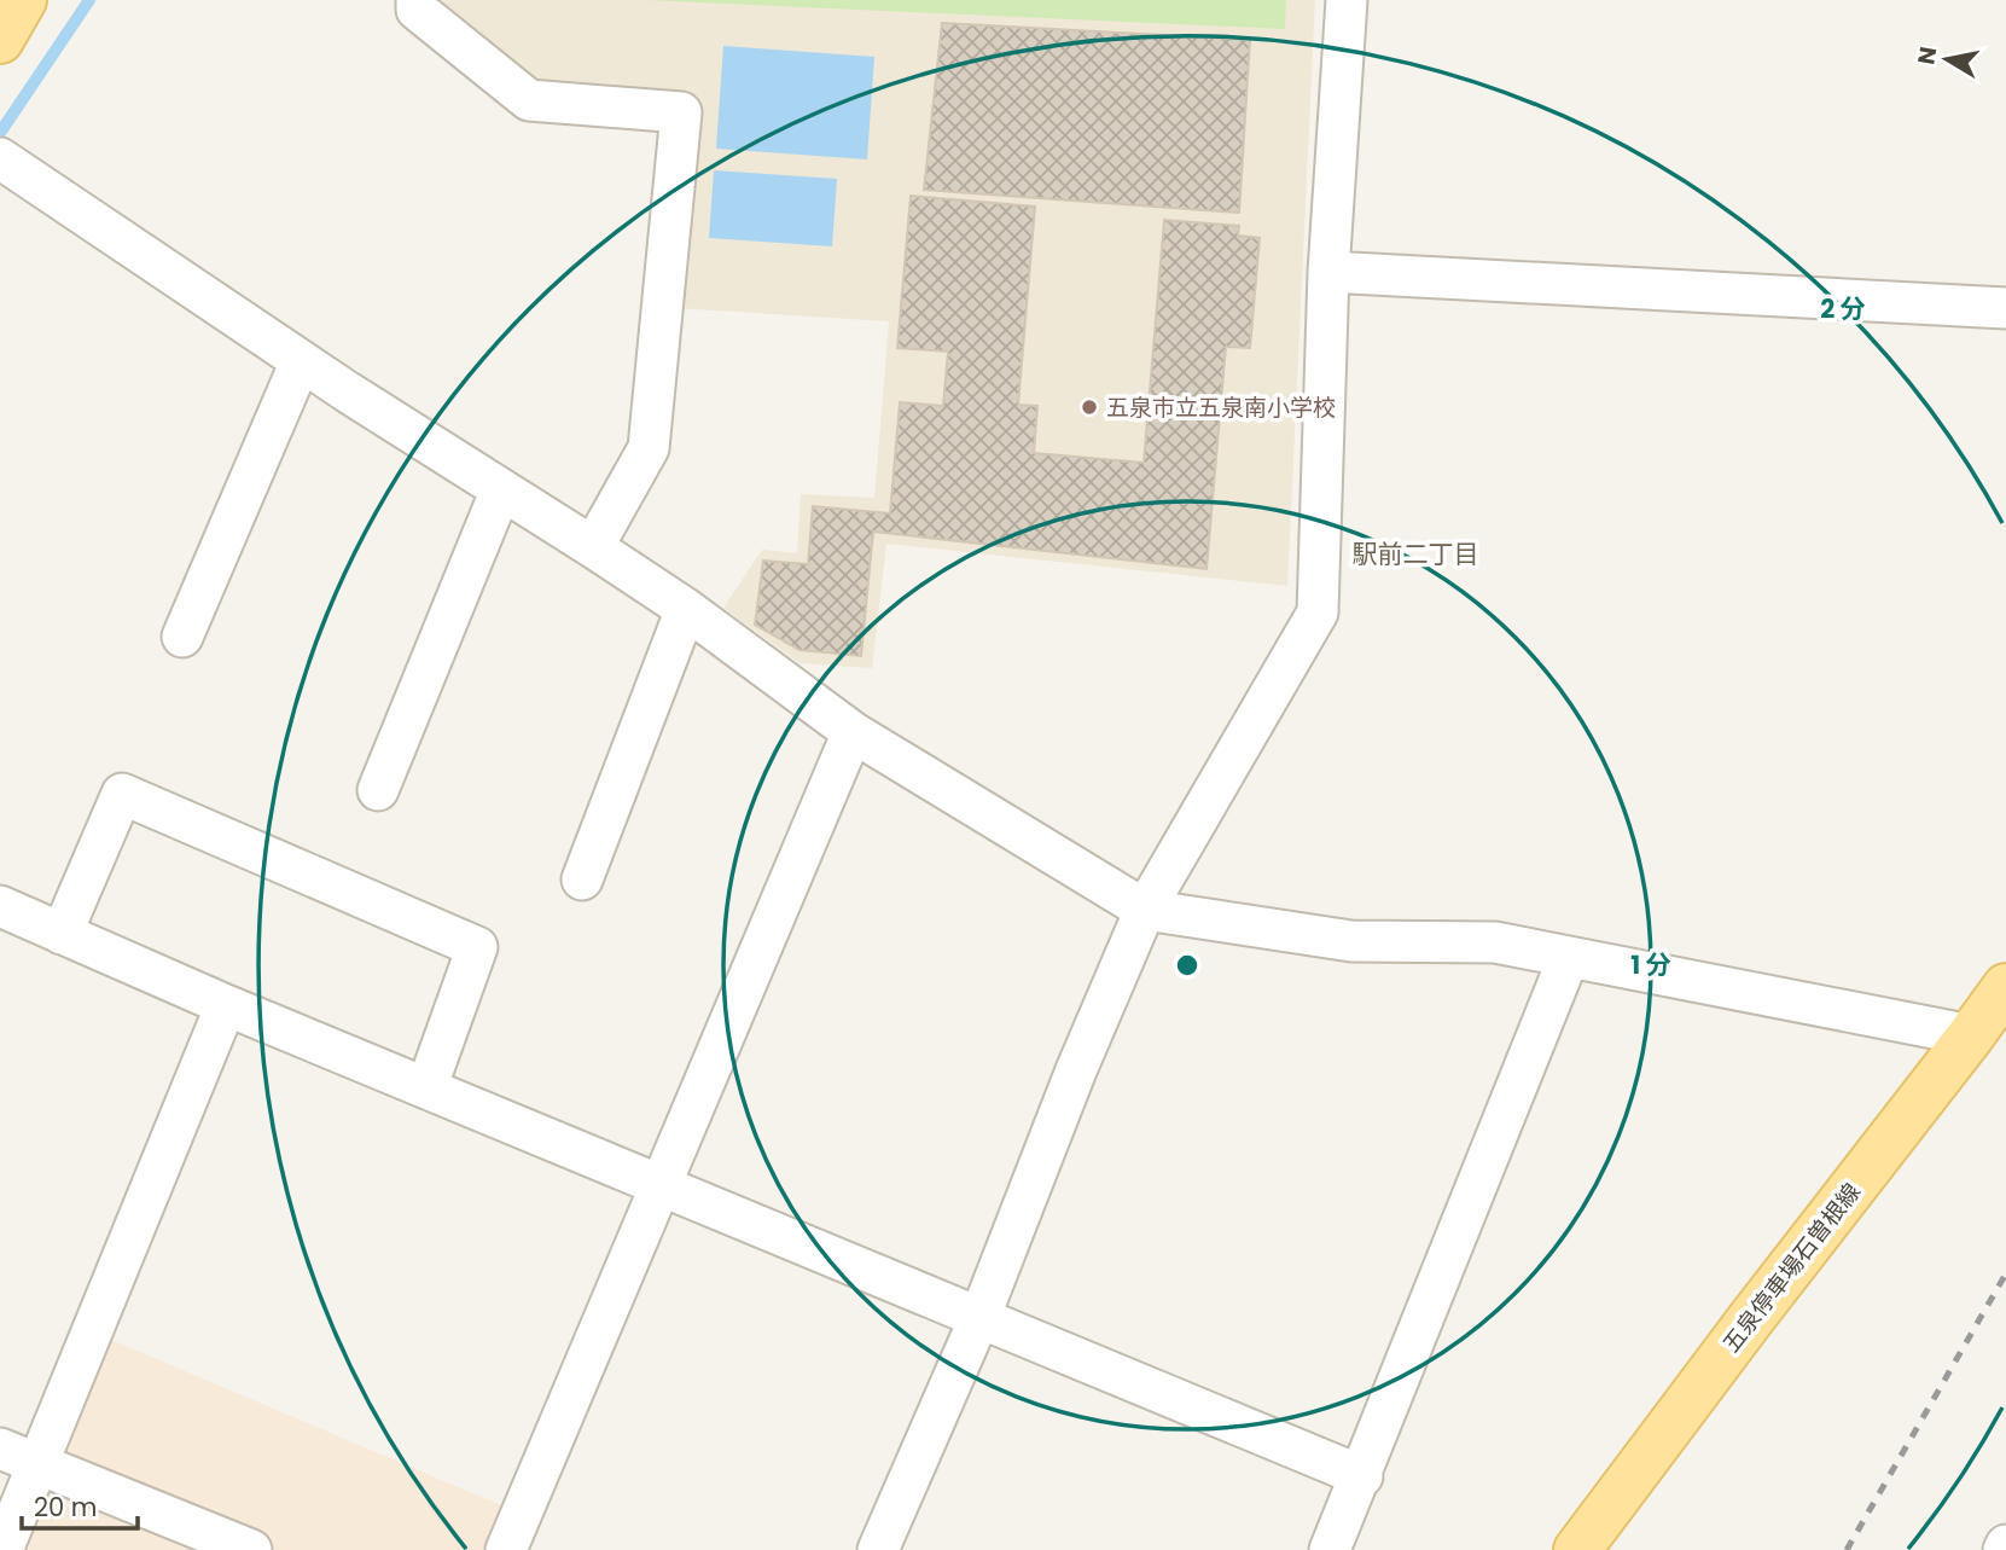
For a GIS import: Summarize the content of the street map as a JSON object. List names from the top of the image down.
{
  "streets": {
    "main road": ["五泉停車場石曽根線"]
  },
  "districts": ["駅前二丁目"],
  "places": ["五泉市立五泉南小学校"],
  "scale_bar": "20 m",
  "north": "left",
  "rings": ["2 分", "1 分"]
}
